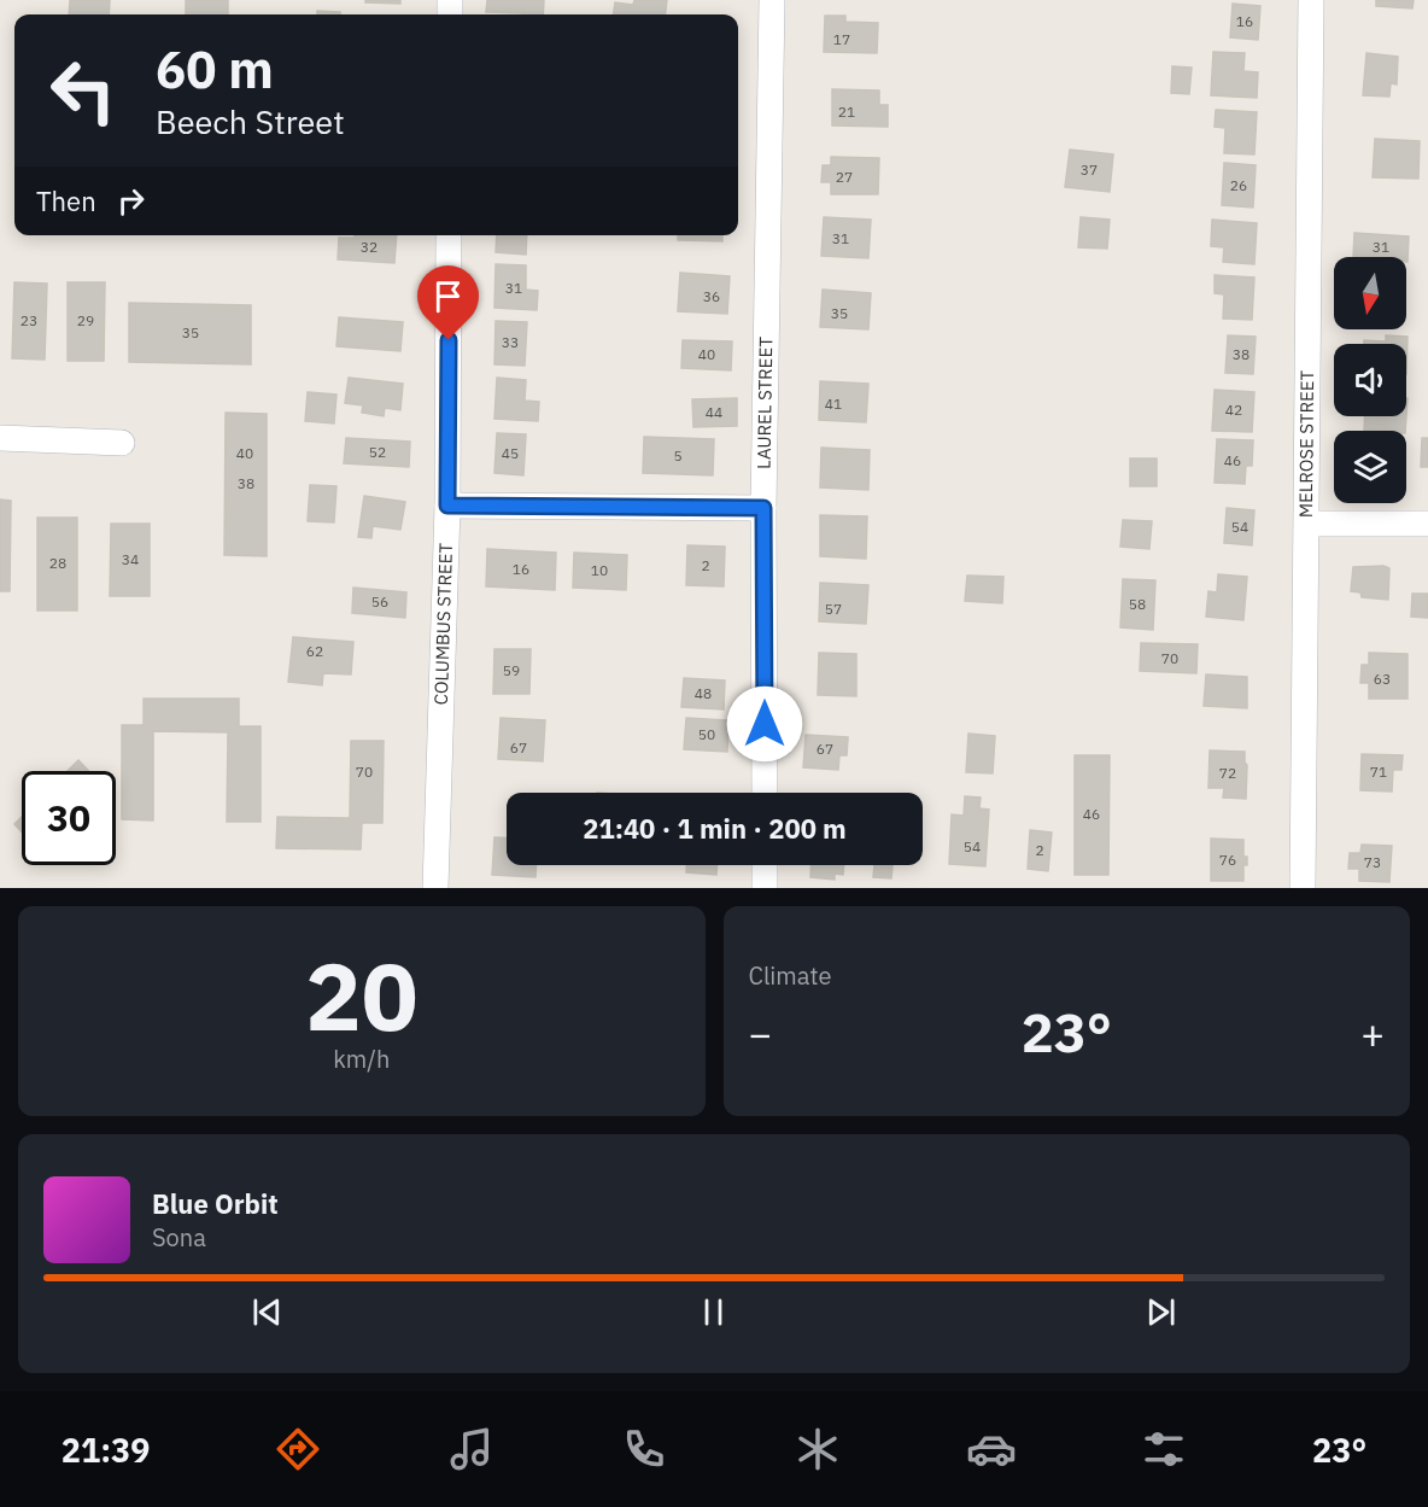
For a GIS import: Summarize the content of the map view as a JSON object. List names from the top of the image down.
{
  "streets": {
    "street": ["LAUREL STREET", "MELROSE STREET", "COLUMBUS STREET"]
  },
  "house_numbers": [
    "16",
    "17",
    "21",
    "37",
    "27",
    "26",
    "31",
    "32",
    "31",
    "31",
    "36",
    "35",
    "23",
    "29",
    "35",
    "33",
    "40",
    "38",
    "41",
    "42",
    "44",
    "52",
    "40",
    "45",
    "5",
    "46",
    "38",
    "54",
    "34",
    "28",
    "2",
    "16",
    "10",
    "56",
    "58",
    "57",
    "62",
    "70",
    "59",
    "63",
    "48",
    "50",
    "67",
    "67",
    "70",
    "71",
    "72",
    "46",
    "54",
    "2",
    "76",
    "73"
  ],
  "north": "bottom",
  "page": {
    "turn": ["60 m", "Beech Street"],
    "then": "Then",
    "limit": "30",
    "trip": "21:40 · 1 min · 200 m",
    "tile": [
      ["20", "km/h"],
      "Climate"
    ],
    "heat": ["−", "23°", "+"],
    "song": ["Blue Orbit", "Sona"],
    "tabs": ["21:39", "23°"]
  }
}
